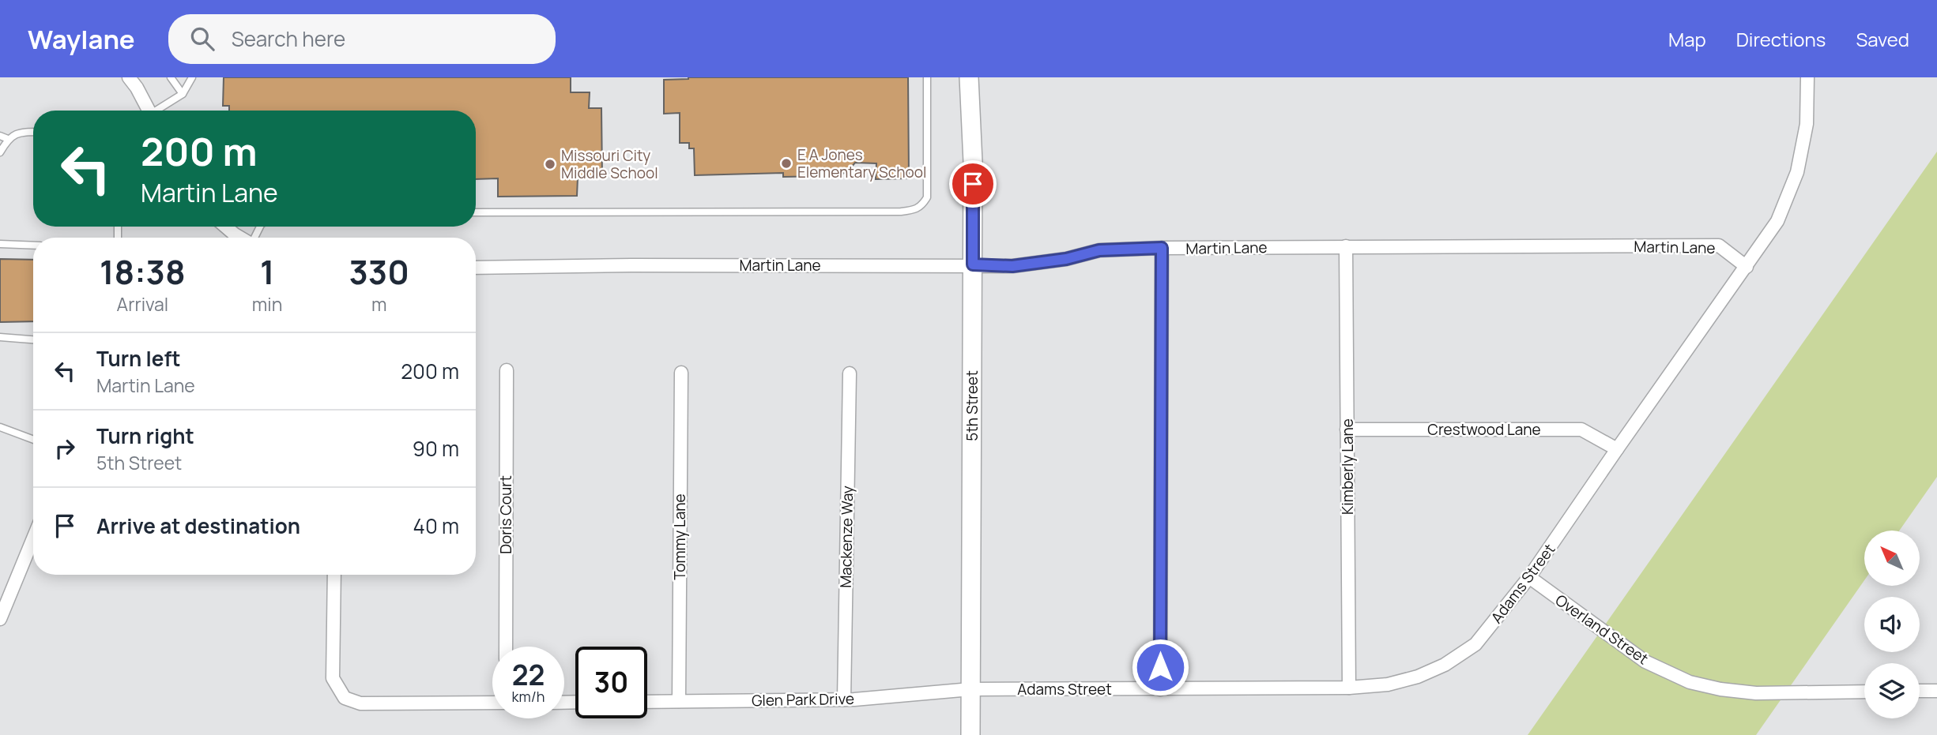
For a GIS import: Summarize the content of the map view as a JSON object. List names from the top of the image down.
{
  "streets": {
    "main road": ["5th Street"],
    "street": [
      "Martin Lane",
      "Crestwood Lane",
      "Kimberly Lane",
      "Doris Court",
      "Tommy Lane",
      "Mackenze Way",
      "Adams Street",
      "Overland Street",
      "Glen Park Drive"
    ]
  },
  "crossings": [
    ["Martin Lane", "5th Street"],
    ["Martin Lane", "Kimberly Lane"],
    ["Martin Lane", "Adams Street"],
    ["5th Street", "Adams Street"],
    ["5th Street", "Glen Park Drive"],
    ["Crestwood Lane", "Kimberly Lane"],
    ["Crestwood Lane", "Adams Street"],
    ["Kimberly Lane", "Adams Street"],
    ["Tommy Lane", "Glen Park Drive"],
    ["Mackenze Way", "Glen Park Drive"],
    ["Adams Street", "Overland Street"],
    ["Adams Street", "Glen Park Drive"]
  ],
  "places": ["E A Jones Elementary School", "Missouri City Middle School"],
  "north": "top left",
  "page": {
    "header": "Waylane",
    "search": "Search here",
    "nav": ["Map", "Directions", "Saved"],
    "turn": ["200 m", "Martin Lane"],
    "eta": [
      "18:38",
      "Arrival",
      "1",
      "min",
      "330",
      "m"
    ],
    "list": [
      {
        "name": "Turn left",
        "note": "Martin Lane",
        "value": "200 m"
      },
      {
        "name": "Turn right",
        "note": "5th Street",
        "value": "90 m"
      },
      {
        "name": "Arrive at destination",
        "value": "40 m"
      }
    ],
    "speed": "22 km/h",
    "limit": "30"
  }
}
